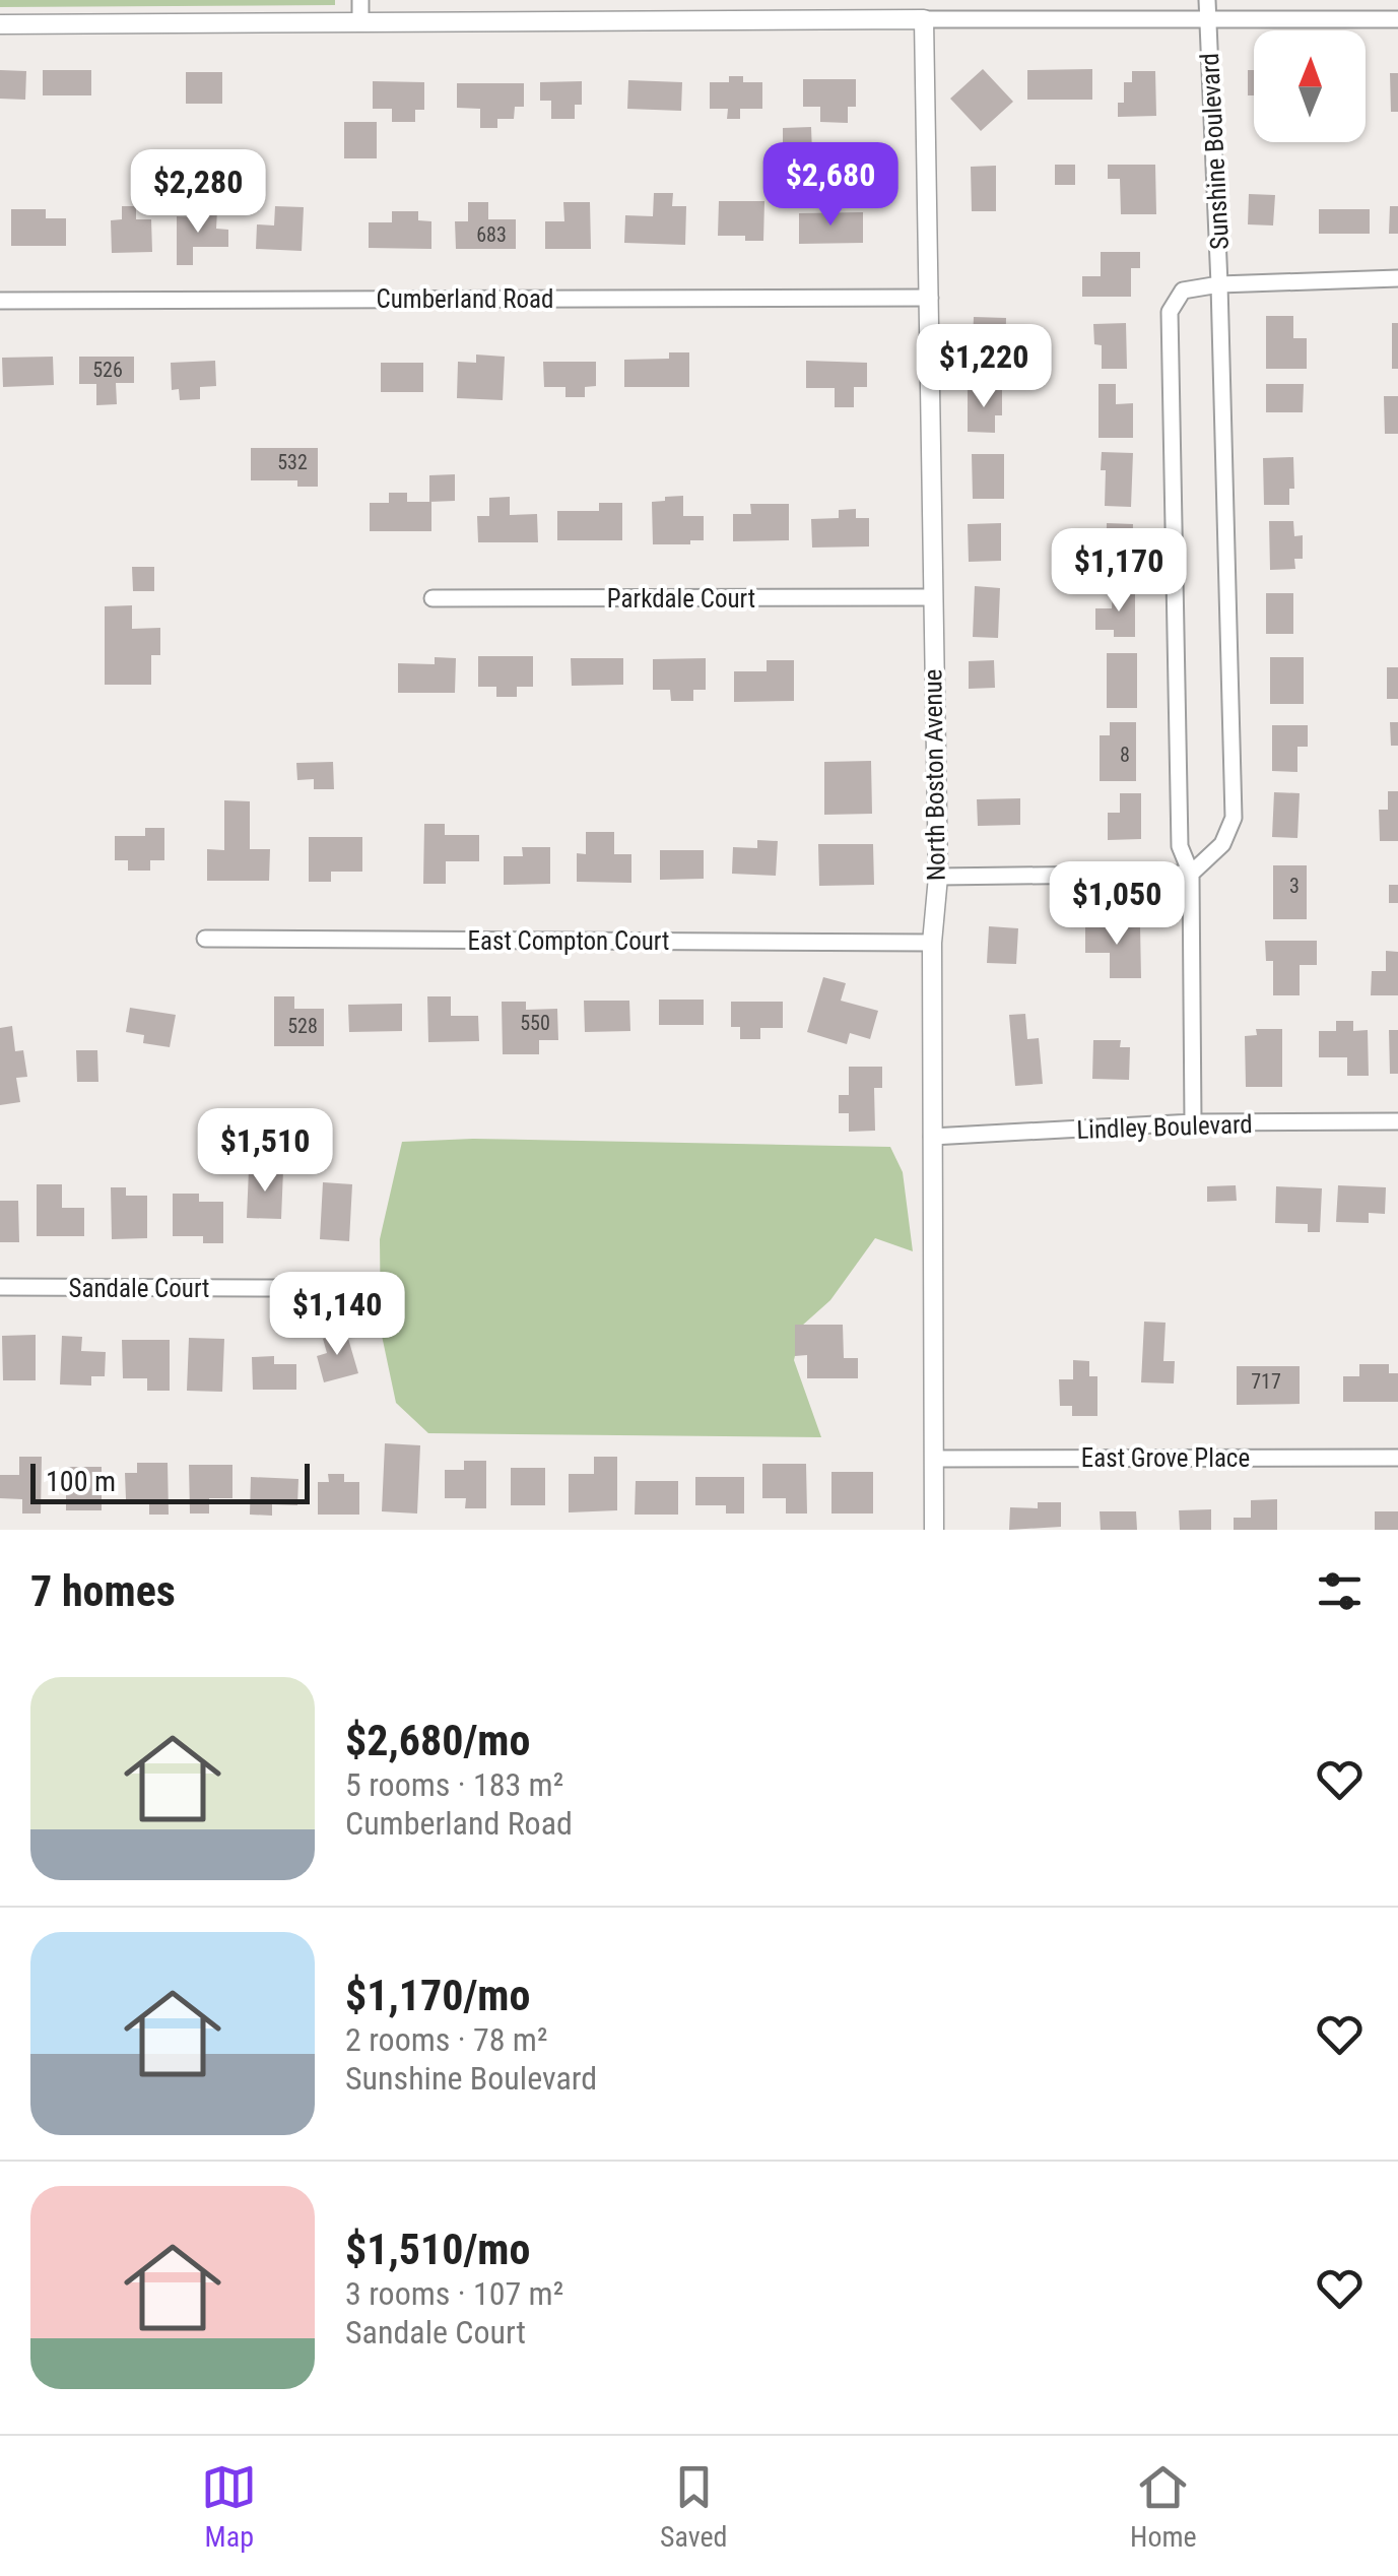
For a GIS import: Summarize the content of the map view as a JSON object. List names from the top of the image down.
{
  "streets": {
    "street": [
      "Sunshine Boulevard",
      "Cumberland Road",
      "Parkdale Court",
      "North Boston Avenue",
      "East Compton Court",
      "Lindley Boulevard",
      "Sandale Court",
      "East Grove Place"
    ]
  },
  "crossings": [
    ["Sunshine Boulevard", "Lindley Boulevard"],
    ["Cumberland Road", "North Boston Avenue"],
    ["Parkdale Court", "North Boston Avenue"],
    ["North Boston Avenue", "East Compton Court"],
    ["North Boston Avenue", "Lindley Boulevard"],
    ["North Boston Avenue", "East Grove Place"]
  ],
  "house_numbers": [
    "683",
    "526",
    "532",
    "8",
    "3",
    "550",
    "528",
    "717"
  ],
  "scale_bar": "100 m",
  "north": "top",
  "page": {
    "price": [
      "$2,680",
      "$2,280",
      "$1,220",
      "$1,170",
      "$1,050",
      "$1,510",
      "$1,140"
    ],
    "scale": "100 m",
    "heading": "7 homes",
    "list": [
      {
        "name": "$2,680/mo",
        "note": "5 rooms · 183 m² · Cumberland Road"
      },
      {
        "name": "$1,170/mo",
        "note": "2 rooms · 78 m² · Sunshine Boulevard"
      },
      {
        "name": "$1,510/mo",
        "note": "3 rooms · 107 m² · Sandale Court"
      }
    ],
    "tabs": ["Map", "Saved", "Home"]
  }
}
